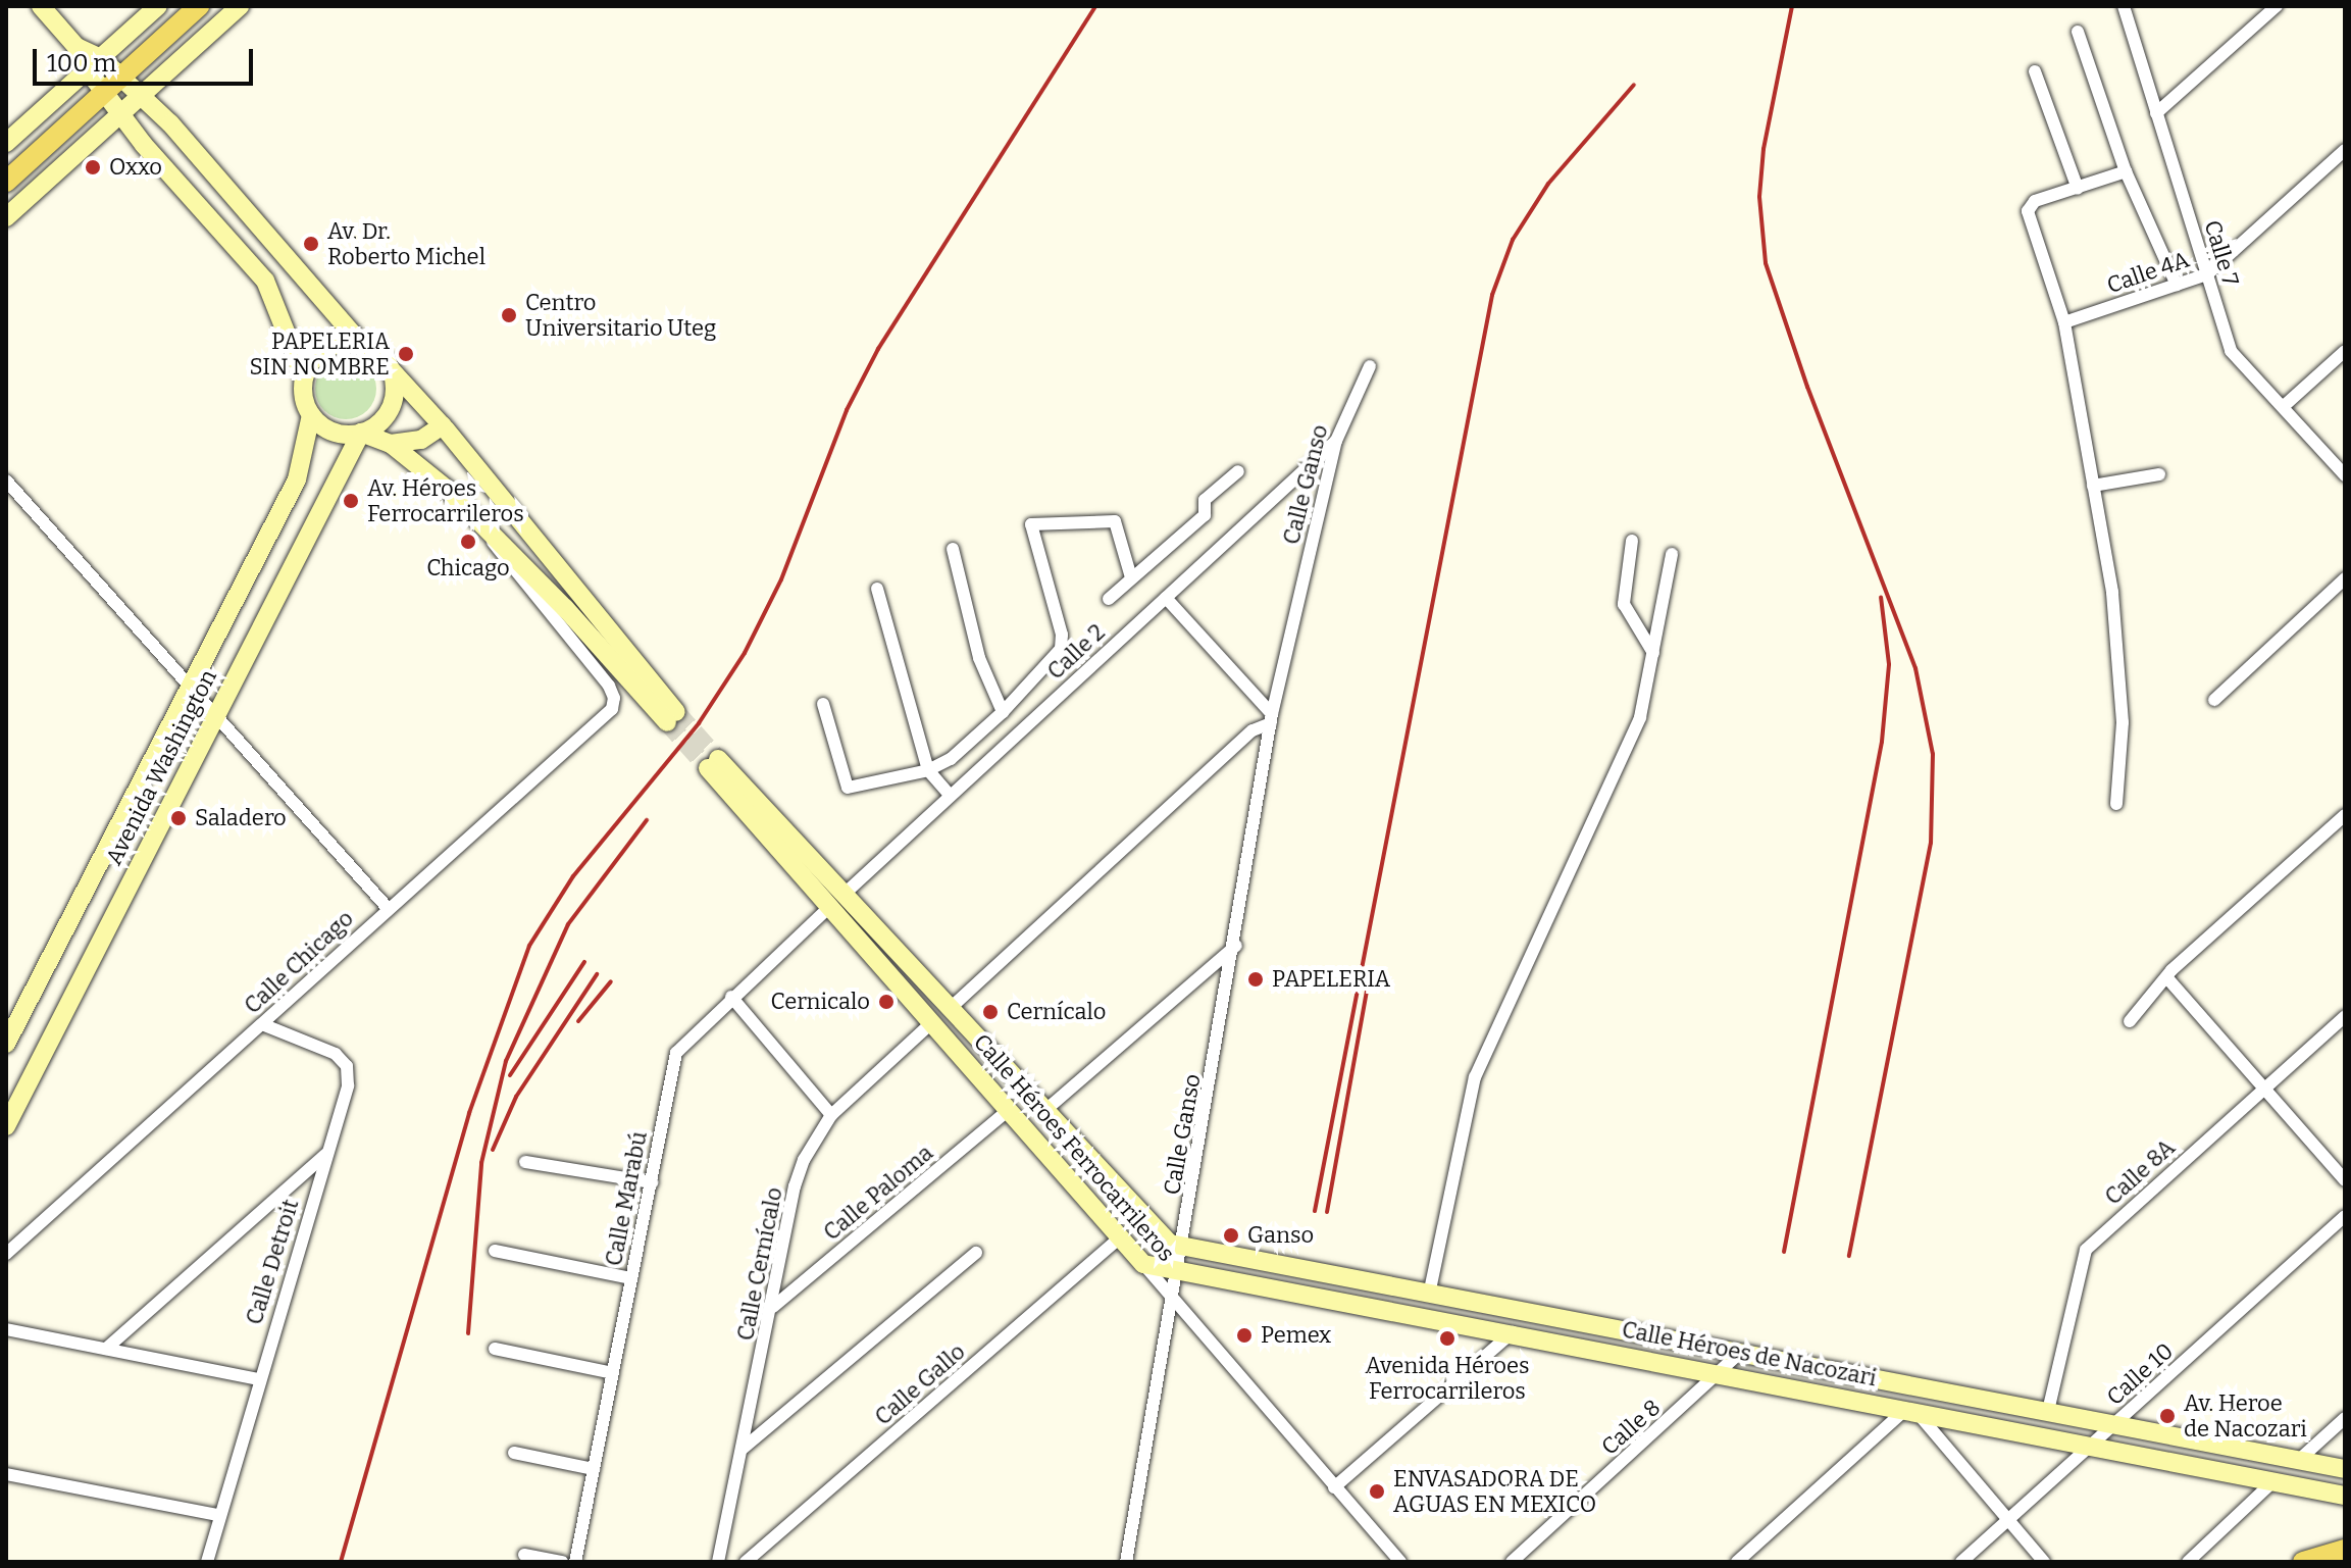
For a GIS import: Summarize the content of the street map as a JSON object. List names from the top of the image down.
{
  "streets": {
    "main road": ["Avenida Washington", "Calle Héroes Ferrocarrileros", "Calle Héroes de Nacozari"],
    "street": [
      "Calle 7",
      "Calle 4A",
      "Calle Ganso",
      "Calle 2",
      "Calle Chicago",
      "Calle 8A",
      "Calle Paloma",
      "Calle Marabú",
      "Calle Detroit",
      "Calle Cernícalo",
      "Calle 10",
      "Calle Gallo",
      "Calle 8"
    ]
  },
  "crossings": [
    ["Calle 7", "Calle 4A"],
    ["Calle Ganso", "Calle 2"],
    ["Calle Ganso", "Calle Héroes Ferrocarrileros"],
    ["Calle Ganso", "Calle Héroes de Nacozari"],
    ["Calle 2", "Calle Héroes Ferrocarrileros"],
    ["Calle 2", "Calle Marabú"],
    ["Calle Chicago", "Calle Detroit"],
    ["Calle Héroes Ferrocarrileros", "Calle Paloma"],
    ["Calle Héroes Ferrocarrileros", "Calle Marabú"],
    ["Calle Héroes Ferrocarrileros", "Calle Cernícalo"],
    ["Calle Héroes Ferrocarrileros", "Calle Héroes de Nacozari"],
    ["Calle Héroes Ferrocarrileros", "Calle Gallo"],
    ["Calle 8A", "Calle Héroes de Nacozari"],
    ["Calle Paloma", "Calle Cernícalo"],
    ["Calle Héroes de Nacozari", "Calle 10"],
    ["Calle Héroes de Nacozari", "Calle 8"]
  ],
  "places": [
    "Oxxo",
    "Av. Dr. Roberto Michel",
    "Centro Universitario Uteg",
    "PAPELERIA SIN NOMBRE",
    "Av. Héroes Ferrocarrileros",
    "Chicago",
    "Saladero",
    "PAPELERIA",
    "Cernicalo",
    "Cernícalo",
    "Ganso",
    "Pemex",
    "Avenida Héroes Ferrocarrileros",
    "Av. Heroe de Nacozari",
    "ENVASADORA DE AGUAS EN MEXICO"
  ],
  "scale_bar": "100 m"
}
